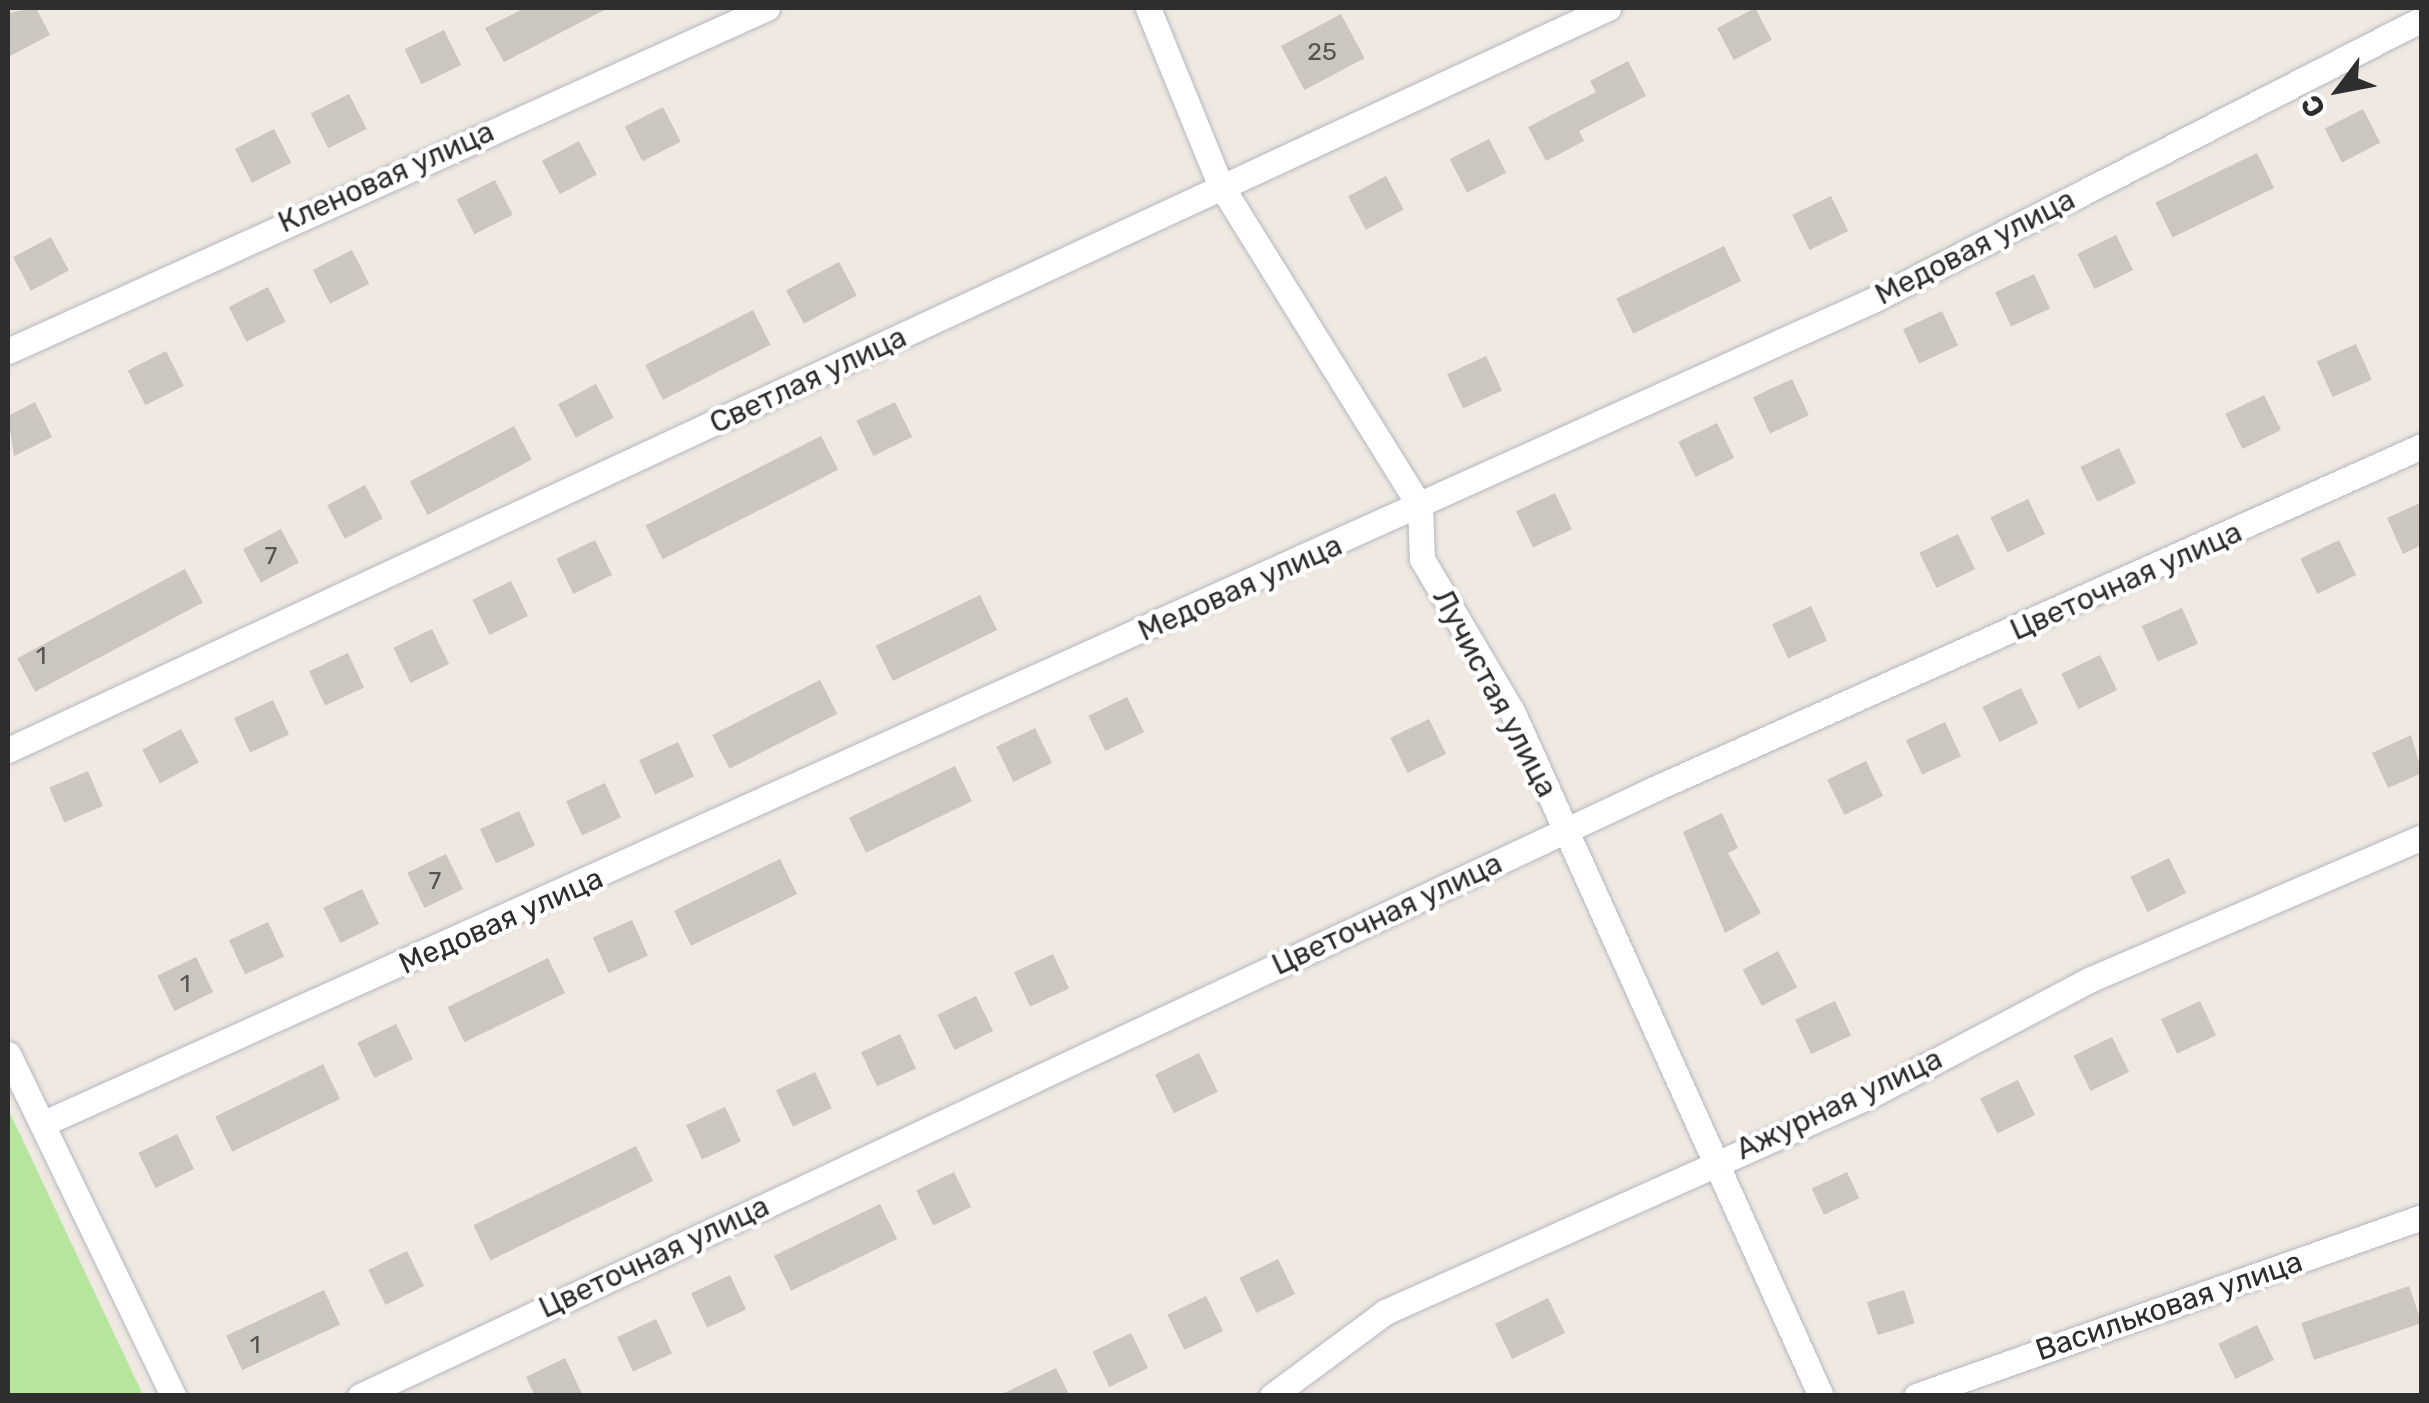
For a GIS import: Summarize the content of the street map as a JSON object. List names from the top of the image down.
{
  "streets": {
    "street": [
      "Кленовая улица",
      "Медовая улица",
      "Светлая улица",
      "Цветочная улица",
      "Лучистая улица",
      "Ажурная улица",
      "Васильковая улица"
    ]
  },
  "crossings": [
    ["Медовая улица", "Лучистая улица"],
    ["Светлая улица", "Лучистая улица"],
    ["Цветочная улица", "Лучистая улица"],
    ["Лучистая улица", "Ажурная улица"]
  ],
  "house_numbers": [
    "25",
    "7",
    "1",
    "7",
    "1",
    "1"
  ],
  "north": "bottom left"
}
